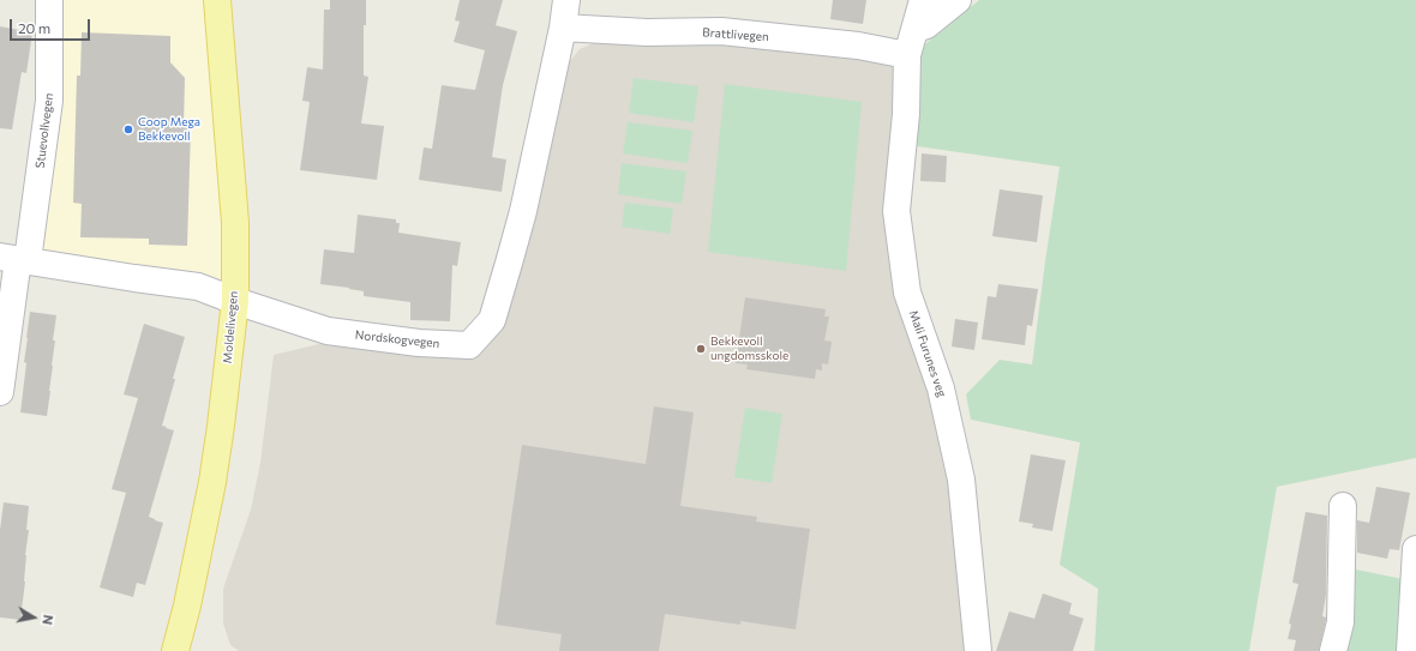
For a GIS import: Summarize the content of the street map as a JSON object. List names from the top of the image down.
{
  "streets": {
    "main road": ["Moldelivegen"],
    "street": [
      "Brattlivegen",
      "Stuevollvegen",
      "Nordskogvegen",
      "Mali Furunes veg"
    ]
  },
  "crossings": [
    ["Brattlivegen", "Nordskogvegen"],
    ["Brattlivegen", "Mali Furunes veg"],
    ["Stuevollvegen", "Nordskogvegen"],
    ["Moldelivegen", "Nordskogvegen"]
  ],
  "places": ["Coop Mega Bekkevoll", "Bekkevoll ungdomsskole"],
  "scale_bar": "20 m",
  "north": "right"
}
